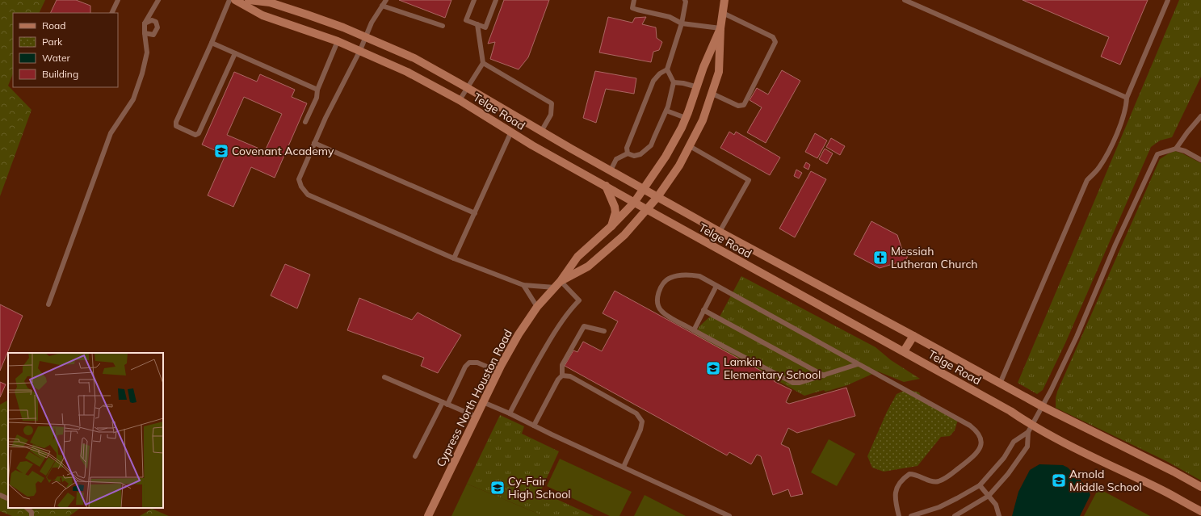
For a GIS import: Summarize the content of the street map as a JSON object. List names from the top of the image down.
{
  "streets": {
    "main road": ["Telge Road", "Cypress North Houston Road"]
  },
  "crossings": [
    ["Telge Road", "Cypress North Houston Road"]
  ],
  "places": {
    "school or university": [
      "Covenant Academy",
      "Lamkin Elementary School",
      "Arnold Middle School",
      "Cy-Fair High School"
    ],
    "church": ["Messiah Lutheran Church"]
  },
  "legend": [
    "Road",
    "Park",
    "Water",
    "Building"
  ]
}
